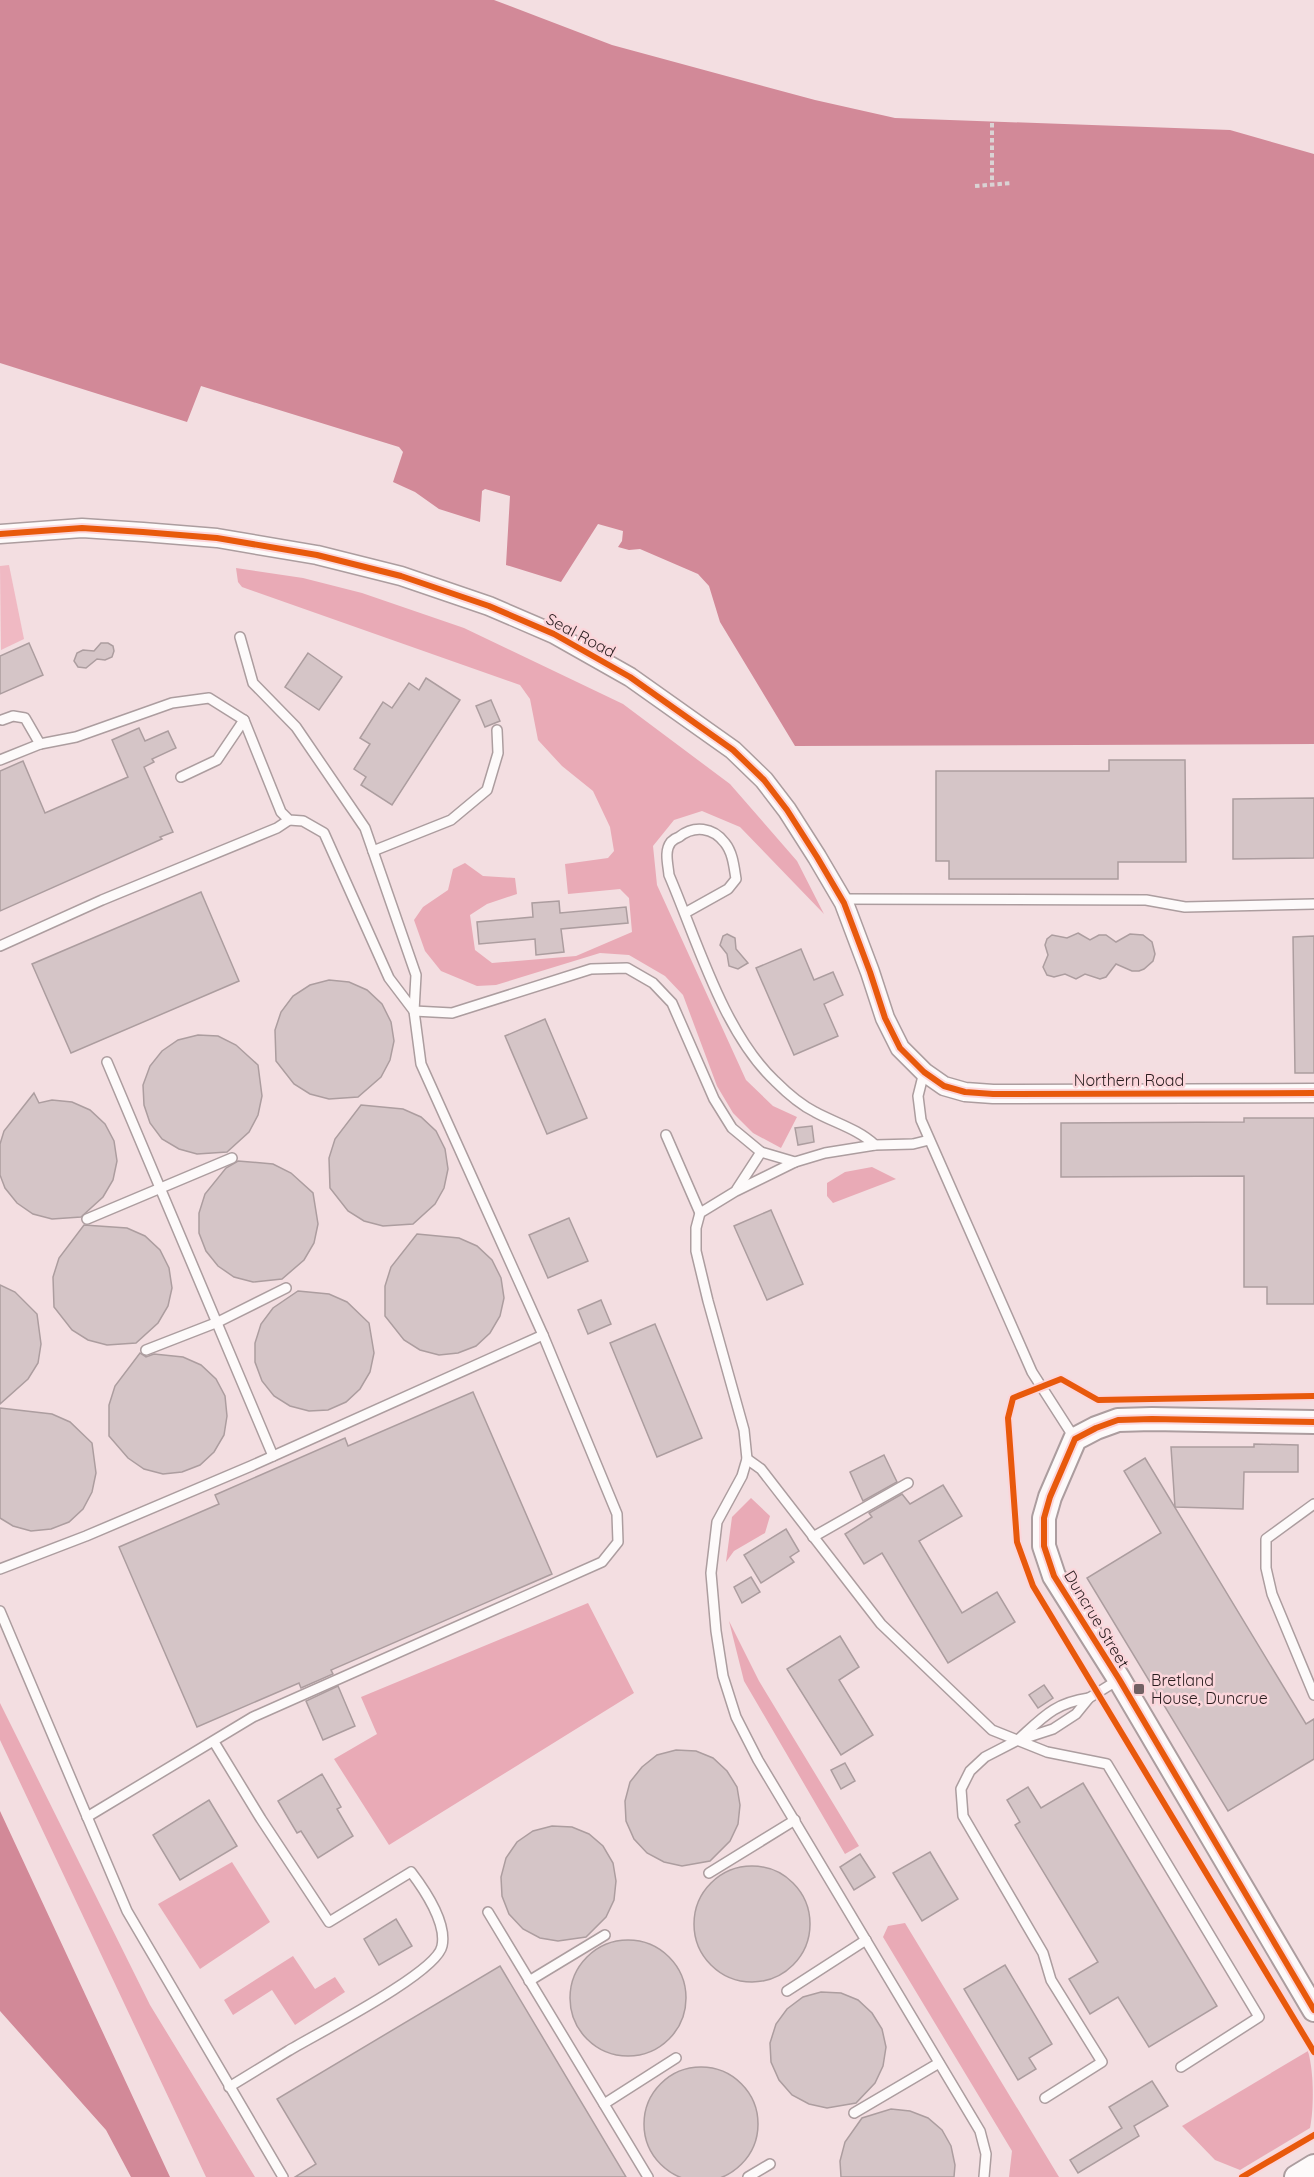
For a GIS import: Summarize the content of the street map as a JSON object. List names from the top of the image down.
{
  "streets": {
    "street": ["Seal Road", "Northern Road", "Duncrue Street"]
  },
  "crossings": [
    ["Seal Road", "Northern Road"]
  ],
  "places": {
    "transit": ["Bretland House, Duncrue"]
  }
}
